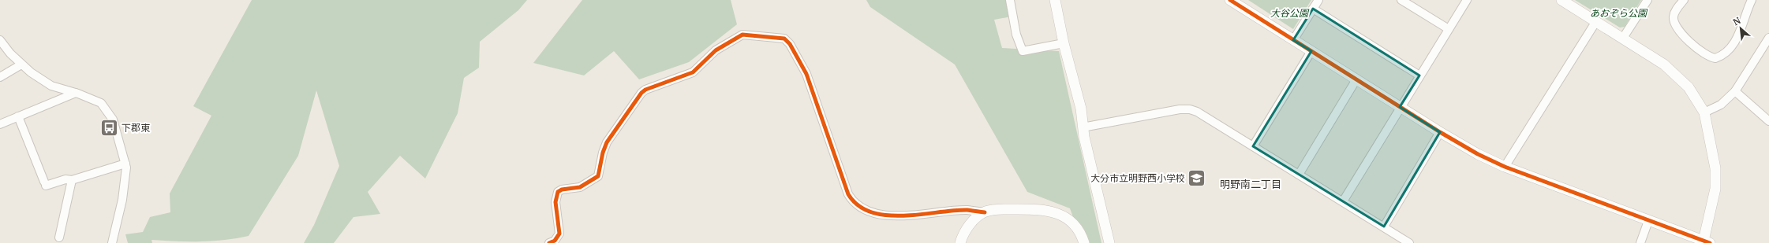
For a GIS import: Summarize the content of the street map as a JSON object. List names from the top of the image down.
{
  "districts": ["明野南二丁目"],
  "parks": ["大谷公園", "あおぞら公園"],
  "places": {
    "bus stop": ["下郡東"],
    "school or university": ["大分市立明野西小学校"]
  },
  "north": "top left"
}
